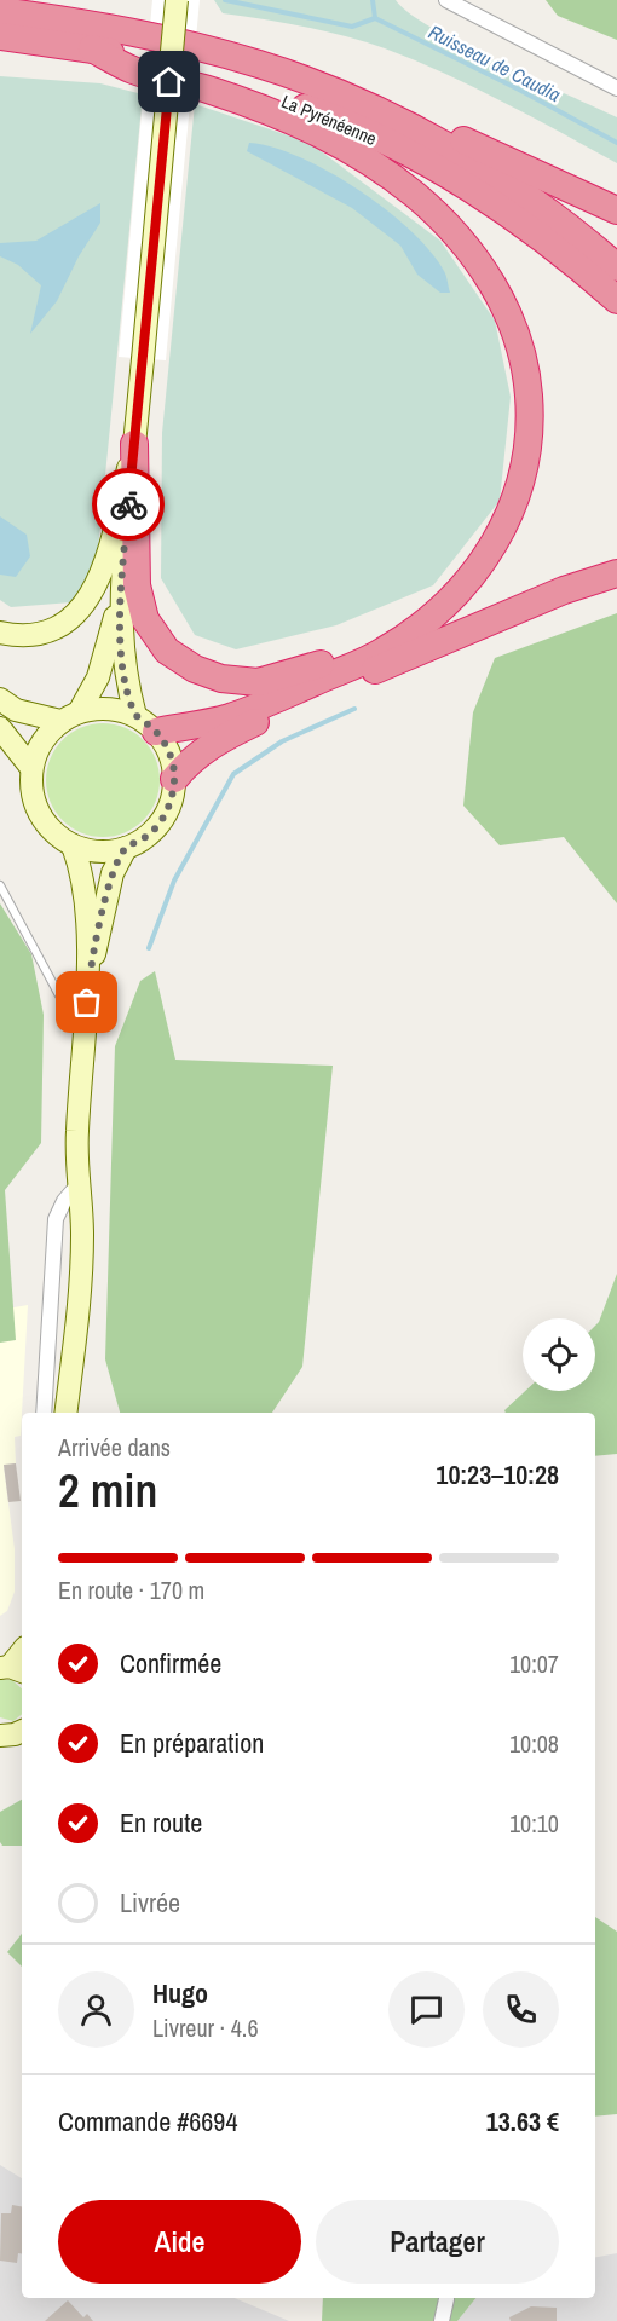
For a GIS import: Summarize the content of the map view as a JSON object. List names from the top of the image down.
{
  "streets": {
    "highway": ["La Pyrénéenne"]
  },
  "water": ["Ruisseau de Caudia"],
  "page": {
    "heading": ["2 min", "Arrivée dans", "10:23–10:28"],
    "panel": [
      "Hugo",
      "Livreur · 4.6",
      "Commande #6694",
      "13.63 €"
    ],
    "bar": "En route · 170 m",
    "list": [
      ["Confirmée", "10:07"],
      ["En préparation", "10:08"],
      ["En route", "10:10"],
      "Livrée"
    ],
    "buttons": ["Aide", "Partager"]
  }
}
